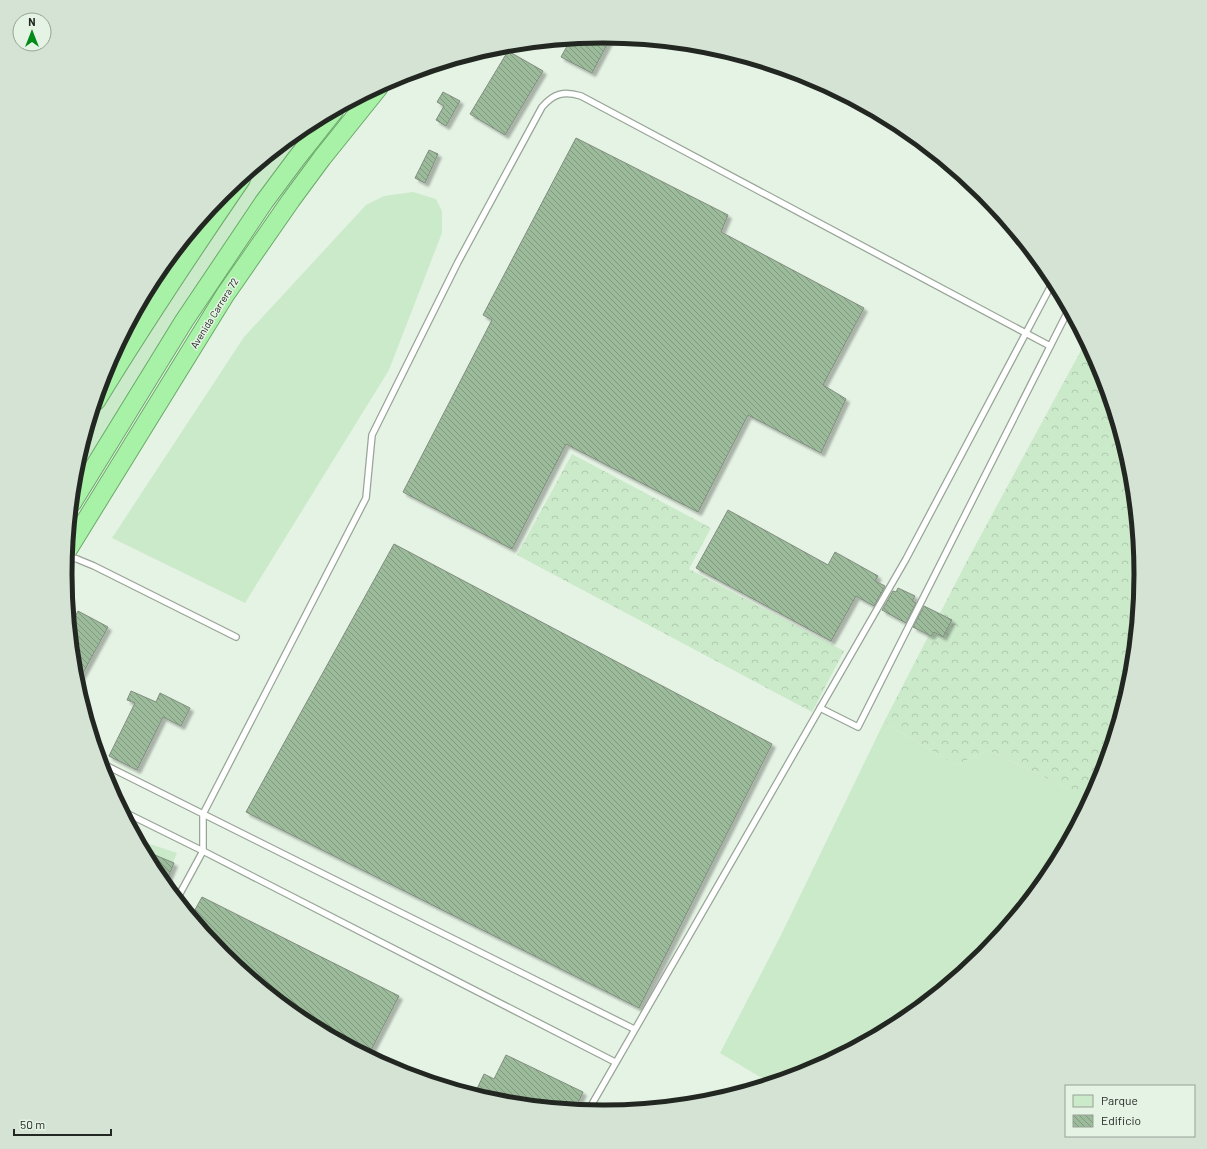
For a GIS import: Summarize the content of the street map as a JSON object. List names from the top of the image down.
{
  "streets": {
    "highway": ["Avenida Carrera 72"]
  },
  "legend": ["Parque", "Edificio"],
  "scale_bar": "50 m",
  "north": "top"
}
